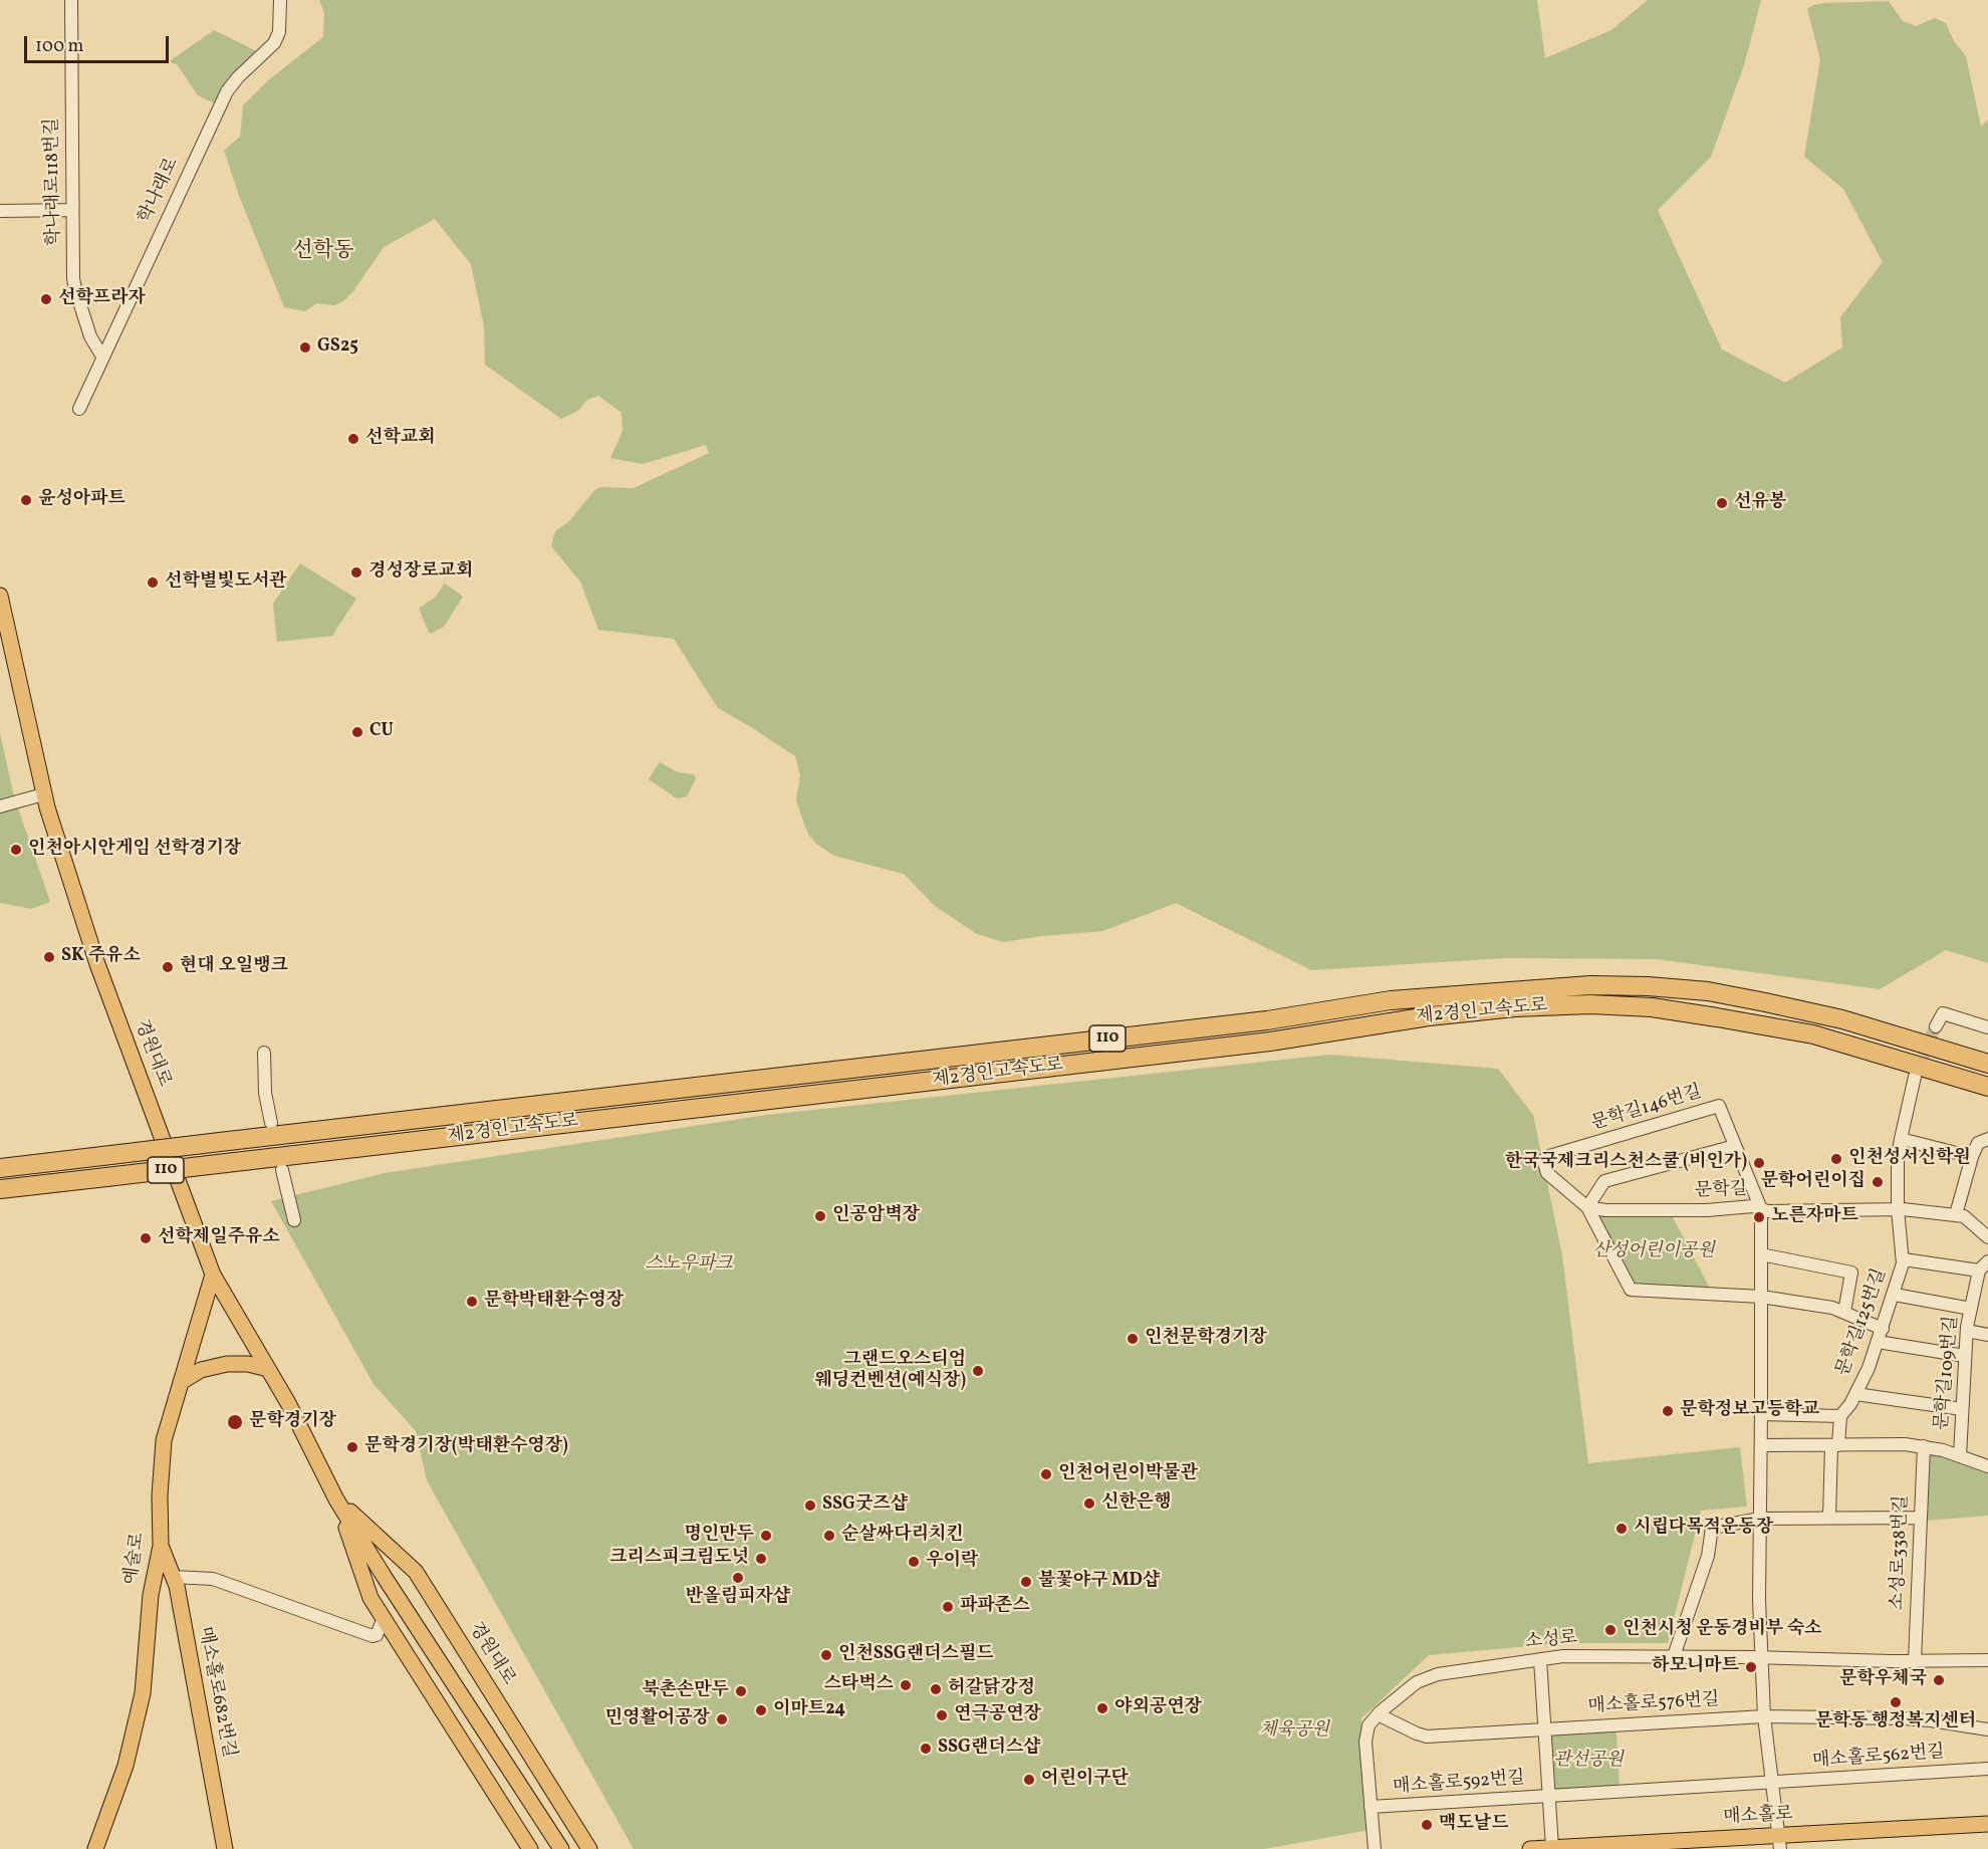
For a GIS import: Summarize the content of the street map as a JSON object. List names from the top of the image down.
{
  "streets": {
    "highway": ["제2경인고속도로", "110"],
    "main road": [
      "경원대로",
      "예술로",
      "매소홀로682번길",
      "매소홀로"
    ],
    "street": [
      "학나래로118번길",
      "학나래로",
      "문학길146번길",
      "문학길",
      "문학길125번길",
      "문학길109번길",
      "소성로338번길",
      "소성로",
      "매소홀로576번길",
      "매소홀로562번길",
      "매소홀로592번길"
    ]
  },
  "crossings": [
    ["학나래로118번길", "학나래로"],
    ["경원대로", "예술로"],
    ["문학길146번길", "문학길"],
    ["문학길", "문학길125번길"],
    ["소성로338번길", "소성로"],
    ["예술로", "매소홀로682번길"],
    ["소성로", "매소홀로592번길"],
    ["매소홀로576번길", "매소홀로562번길"],
    ["매소홀로576번길", "매소홀로592번길"],
    ["매소홀로592번길", "매소홀로"]
  ],
  "districts": ["선학동"],
  "parks": [
    "산성어린이공원",
    "스노우파크",
    "체육공원",
    "관선공원"
  ],
  "places": [
    "선학프라자",
    "GS25",
    "선학교회",
    "윤성아파트",
    "선유봉",
    "경성장로교회",
    "선학별빛도서관",
    "CU",
    "인천아시안게임 선학경기장",
    "SK 주유소",
    "현대 오일뱅크",
    "인천성서신학원",
    "한국국제크리스천스쿨 (비인가)",
    "문학어린이집",
    "인공암벽장",
    "노른자마트",
    "선학제일주유소",
    "문학박태환수영장",
    "인천문학경기장",
    "그랜드오스티엄 웨딩컨벤션(예식장)",
    "문학정보고등학교",
    "문학경기장",
    "문학경기장(박태환수영장)",
    "인천어린이박물관",
    "신한은행",
    "SSG굿즈샵",
    "시립다목적운동장",
    "명인만두",
    "순살싸다리치킨",
    "크리스피크림도넛",
    "우이락",
    "반올림피자샵",
    "불꽃야구 MD샵",
    "파파존스",
    "인천시청 운동경비부 숙소",
    "인천SSG랜더스필드",
    "하모니마트",
    "문학우체국",
    "스타벅스",
    "허갈닭강정",
    "북촌손만두",
    "문학동 행정복지센터",
    "야외공연장",
    "이마트24",
    "연극공연장",
    "민영활어공장",
    "SSG랜더스샵",
    "어린이구단",
    "맥도날드"
  ],
  "scale_bar": "100 m"
}
